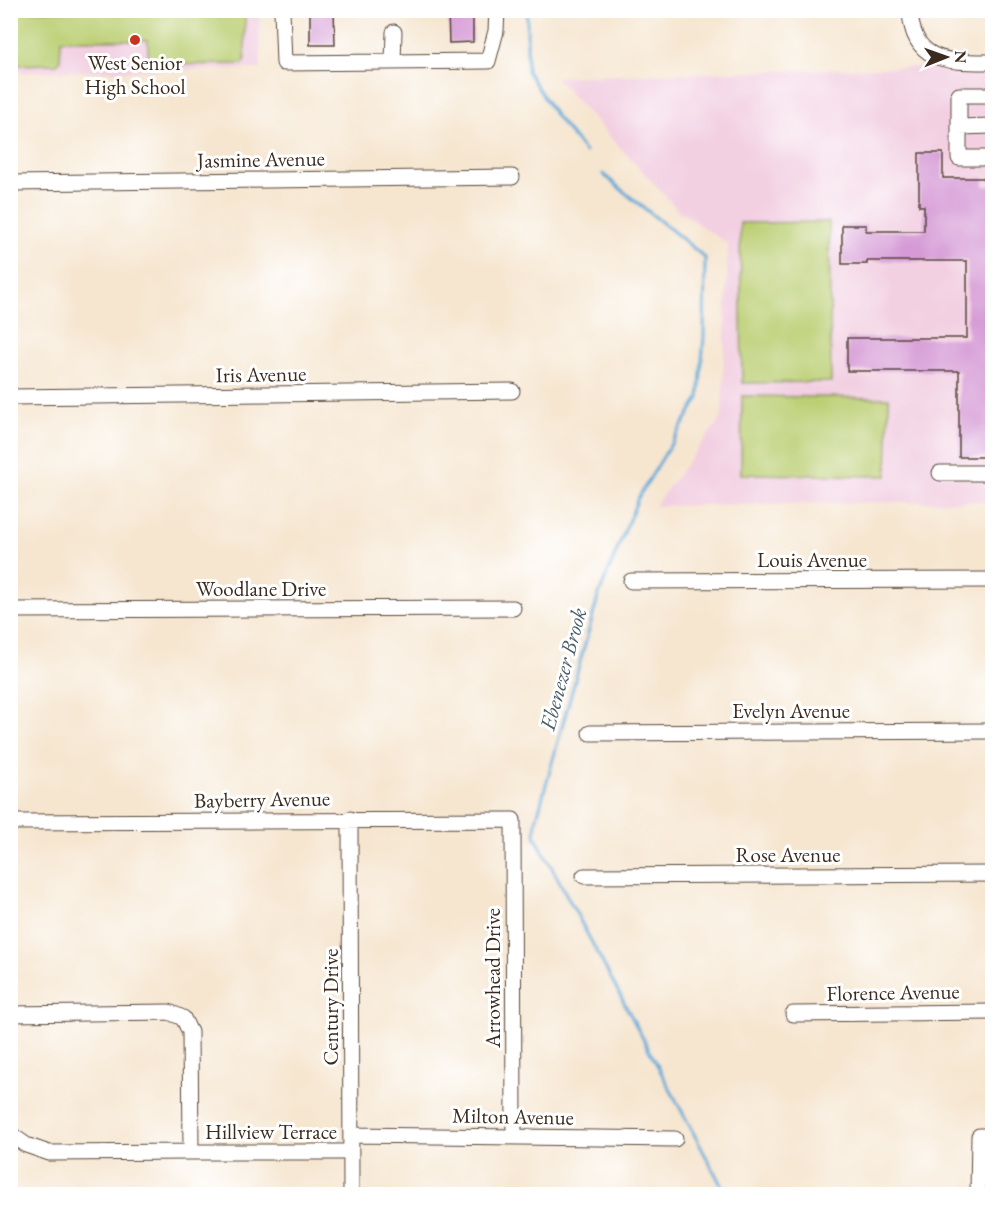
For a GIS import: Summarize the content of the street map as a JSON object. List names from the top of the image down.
{
  "streets": {
    "street": [
      "Jasmine Avenue",
      "Iris Avenue",
      "Louis Avenue",
      "Woodlane Drive",
      "Evelyn Avenue",
      "Bayberry Avenue",
      "Rose Avenue",
      "Arrowhead Drive",
      "Florence Avenue",
      "Century Drive",
      "Milton Avenue",
      "Hillview Terrace"
    ]
  },
  "crossings": [
    ["Bayberry Avenue", "Arrowhead Drive"],
    ["Bayberry Avenue", "Century Drive"],
    ["Arrowhead Drive", "Milton Avenue"],
    ["Century Drive", "Milton Avenue"],
    ["Century Drive", "Hillview Terrace"]
  ],
  "water": ["Ebenezer Brook"],
  "places": ["West Senior High School"],
  "north": "right"
}
